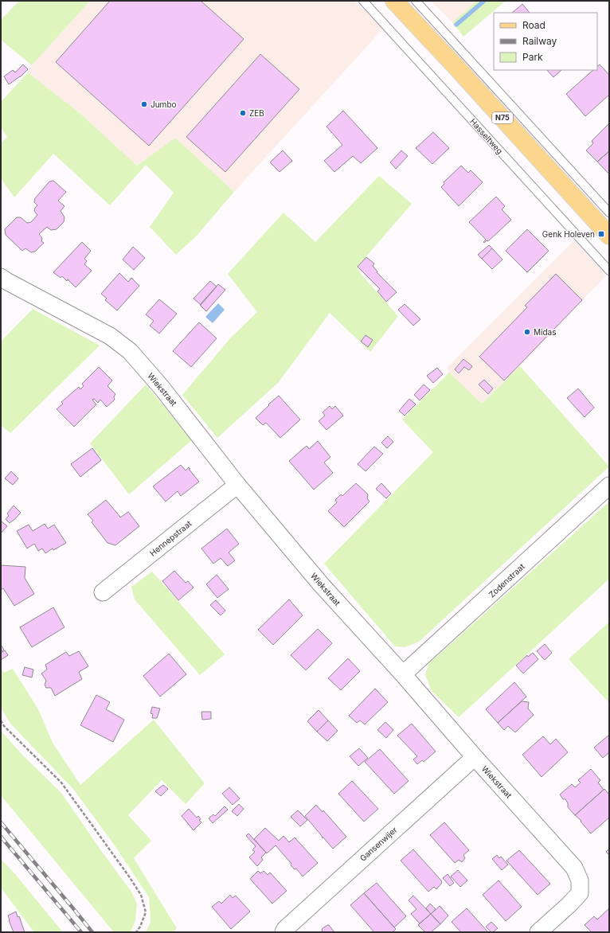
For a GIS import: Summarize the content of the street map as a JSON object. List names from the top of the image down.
{
  "streets": {
    "main road": ["N75"],
    "street": [
      "Wiekstraat",
      "Hennepstraat",
      "Zodenstraat",
      "Gansenwijer"
    ],
    "lane": ["Hasseltweg"]
  },
  "crossings": [
    ["Wiekstraat", "Hennepstraat"],
    ["Wiekstraat", "Zodenstraat"],
    ["Wiekstraat", "Gansenwijer"]
  ],
  "places": {
    "other": ["Jumbo", "ZEB", "Midas"],
    "transit": ["Genk Holeven"]
  },
  "legend": ["Road", "Railway", "Park"]
}
